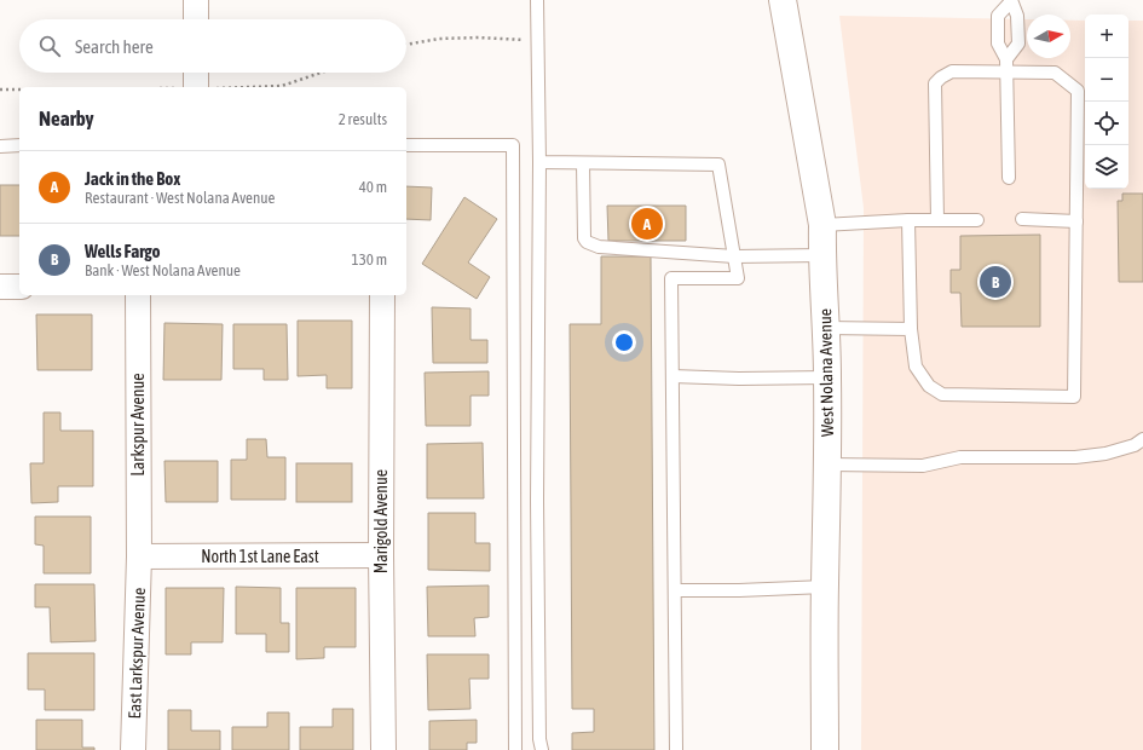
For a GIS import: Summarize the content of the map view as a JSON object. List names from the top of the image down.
{
  "streets": {
    "main road": ["West Nolana Avenue"],
    "street": [
      "Larkspur Avenue",
      "Marigold Avenue",
      "North 1st Lane East",
      "East Larkspur Avenue"
    ]
  },
  "crossings": [
    ["Larkspur Avenue", "North 1st Lane East"],
    ["Larkspur Avenue", "East Larkspur Avenue"],
    ["Marigold Avenue", "North 1st Lane East"],
    ["North 1st Lane East", "East Larkspur Avenue"]
  ],
  "north": "right",
  "page": {
    "map_buttons": ["+", "−"],
    "search": "Search here",
    "heading": ["Nearby", "2 results"],
    "list": [
      {
        "mark": "A",
        "name": "Jack in the Box",
        "note": "Restaurant · West Nolana Avenue",
        "value": "40 m"
      },
      {
        "mark": "B",
        "name": "Wells Fargo",
        "note": "Bank · West Nolana Avenue",
        "value": "130 m"
      }
    ],
    "pins": ["A", "B"]
  }
}
